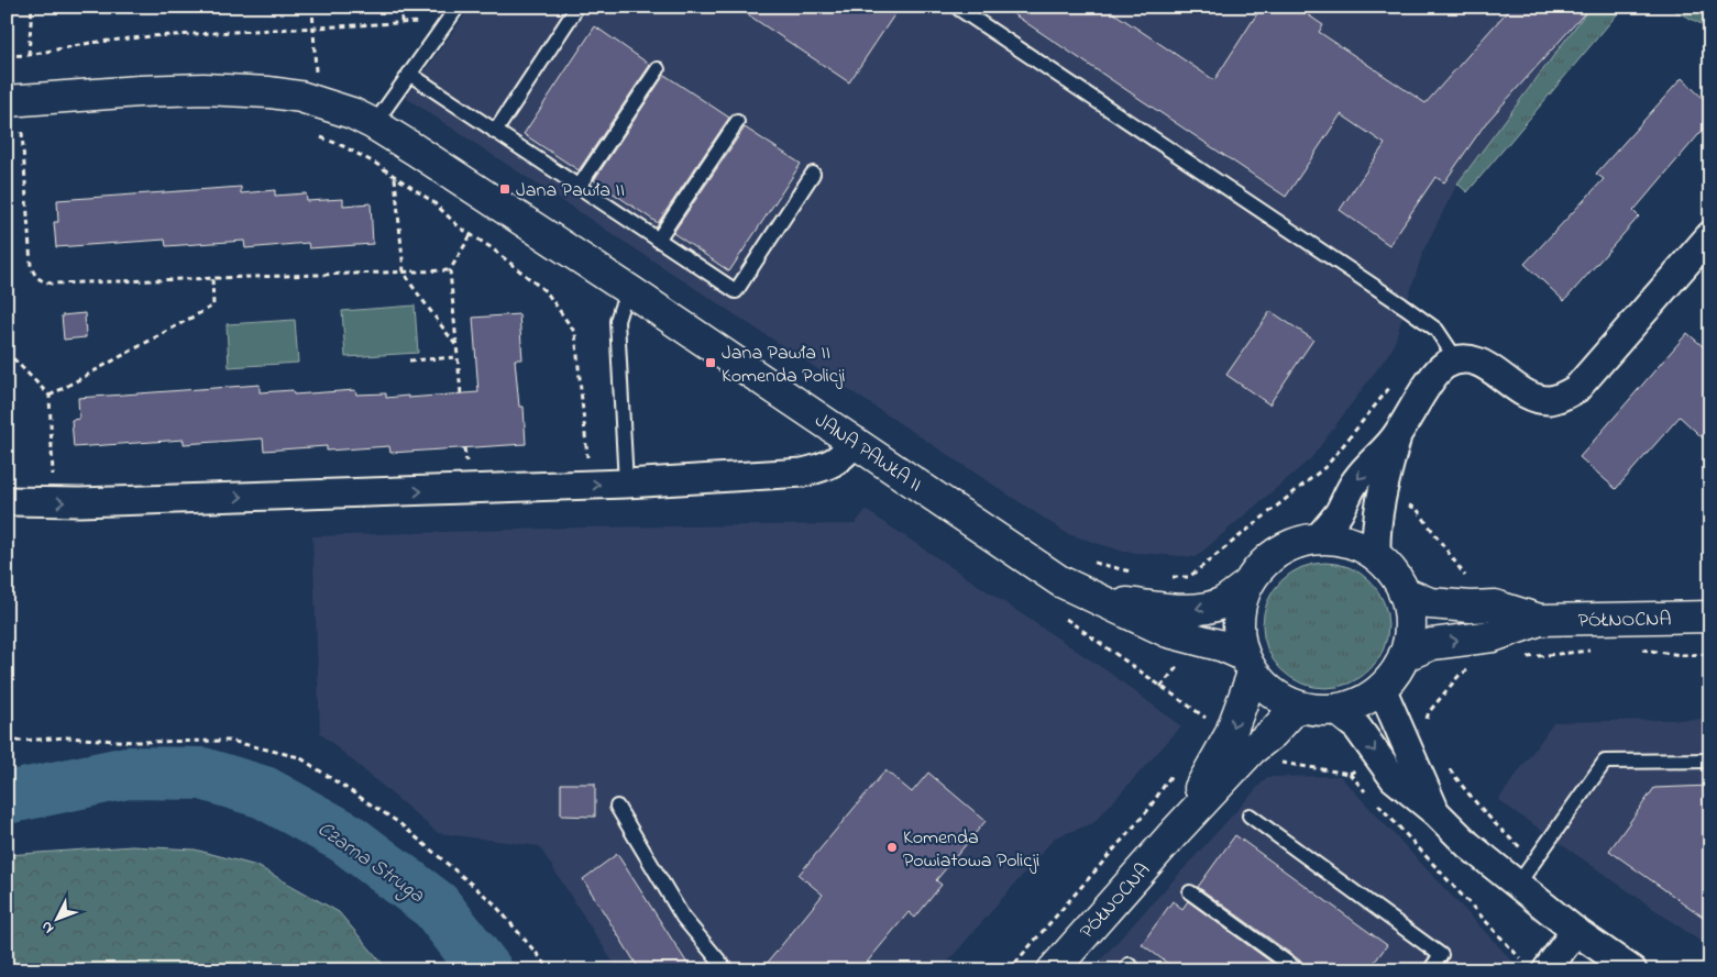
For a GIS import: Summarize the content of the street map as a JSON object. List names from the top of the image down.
{
  "streets": {
    "street": ["JANA PAWŁA II", "PÓŁNOCNA"]
  },
  "water": ["Czarna Struga"],
  "places": {
    "transit": ["Jana Pawła II", "Jana Pawła II Komenda Policji"],
    "other": ["Komenda Powiatowa Policji"]
  },
  "north": "bottom left"
}
